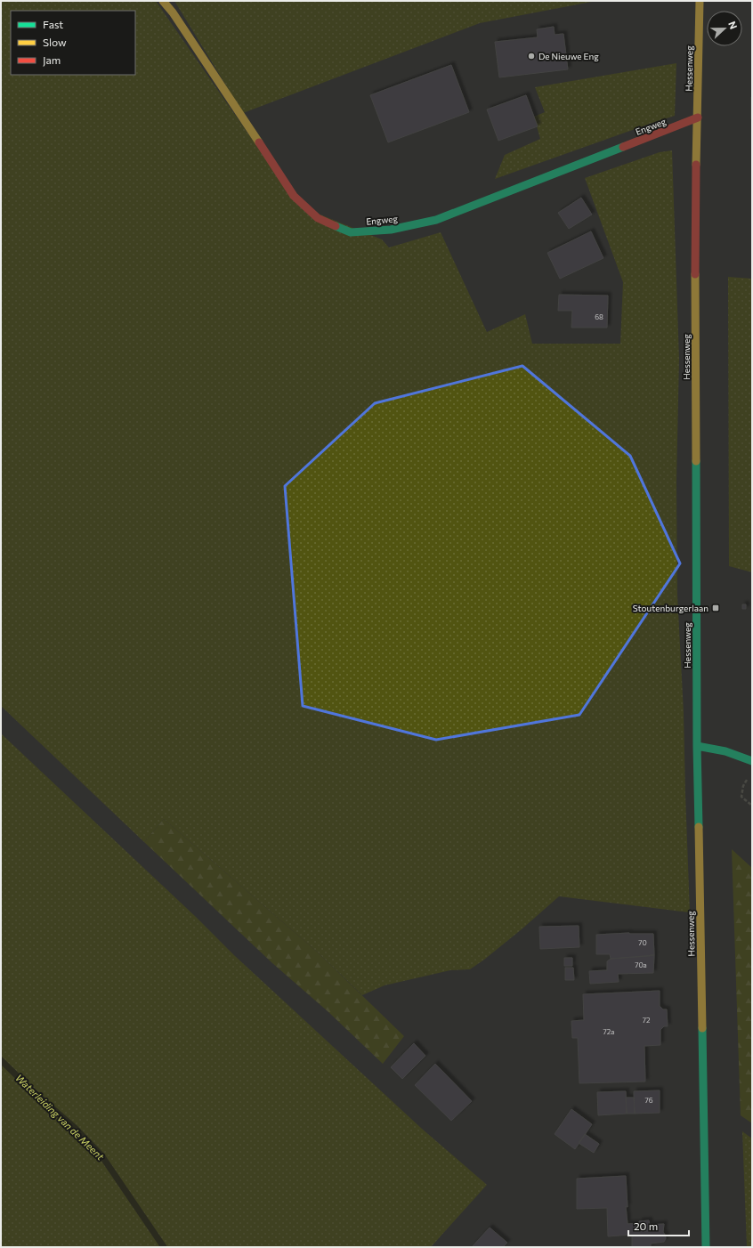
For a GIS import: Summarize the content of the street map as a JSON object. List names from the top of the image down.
{
  "streets": {
    "street": ["Hessenweg", "Engweg"]
  },
  "crossings": [
    ["Hessenweg", "Engweg"]
  ],
  "water": ["Waterleiding van de Meent"],
  "places": {
    "other": ["De Nieuwe Eng"],
    "transit": ["Stoutenburgerlaan"]
  },
  "house_numbers": [
    "68",
    "70",
    "70a",
    "72",
    "72a",
    "76"
  ],
  "legend": ["Fast", "Slow", "Jam"],
  "scale_bar": "20 m",
  "north": "right"
}
